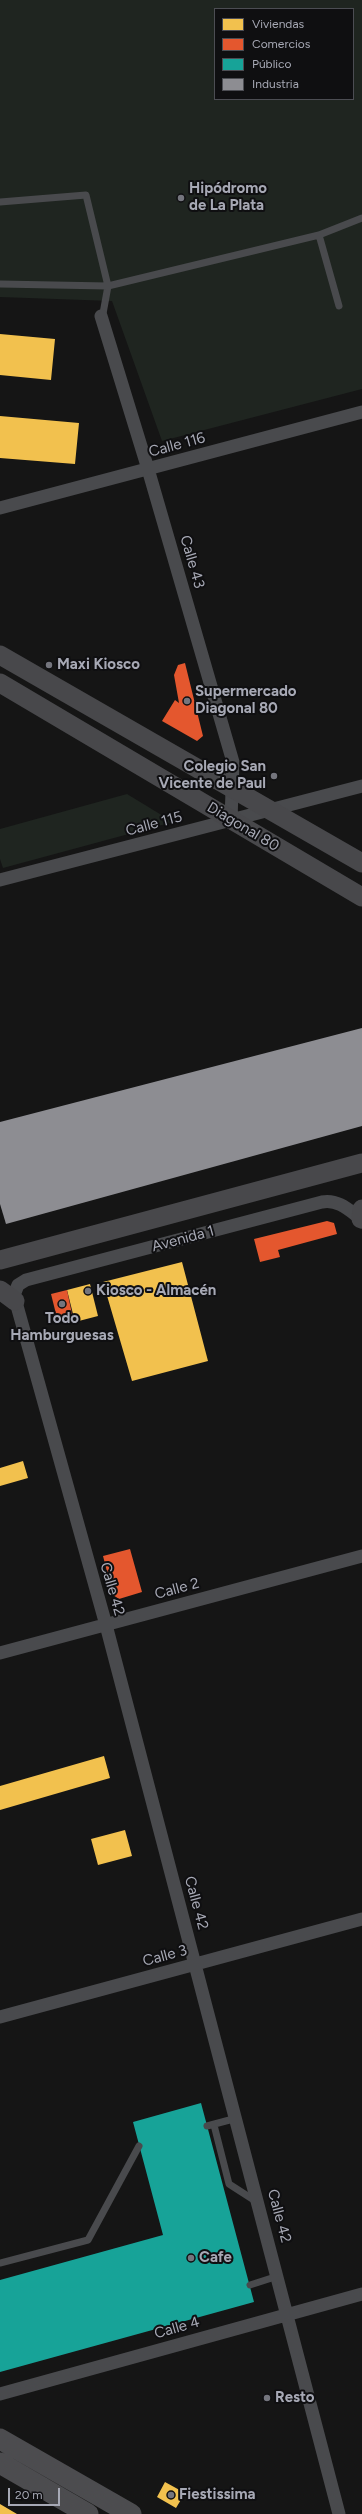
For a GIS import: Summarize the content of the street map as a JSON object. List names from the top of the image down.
{
  "streets": {
    "main road": ["Diagonal 80", "Avenida 1"],
    "street": [
      "Calle 116",
      "Calle 43",
      "Calle 115",
      "Calle 42",
      "Calle 2",
      "Calle 3",
      "Calle 4"
    ]
  },
  "crossings": [
    ["Calle 116", "Calle 43"],
    ["Calle 43", "Calle 115"],
    ["Calle 43", "Diagonal 80"],
    ["Calle 115", "Diagonal 80"],
    ["Avenida 1", "Calle 42"],
    ["Calle 42", "Calle 2"],
    ["Calle 42", "Calle 3"],
    ["Calle 42", "Calle 4"]
  ],
  "places": [
    "Hipódromo de La Plata",
    "Maxi Kiosco",
    "Supermercado Diagonal 80",
    "Colegio San Vicente de Paul",
    "Kiosco - Almacén",
    "Todo Hamburguesas",
    "Cafe",
    "Resto",
    "Fiestissima"
  ],
  "legend": [
    "Viviendas",
    "Comercios",
    "Público",
    "Industria"
  ],
  "scale_bar": "20 m"
}
